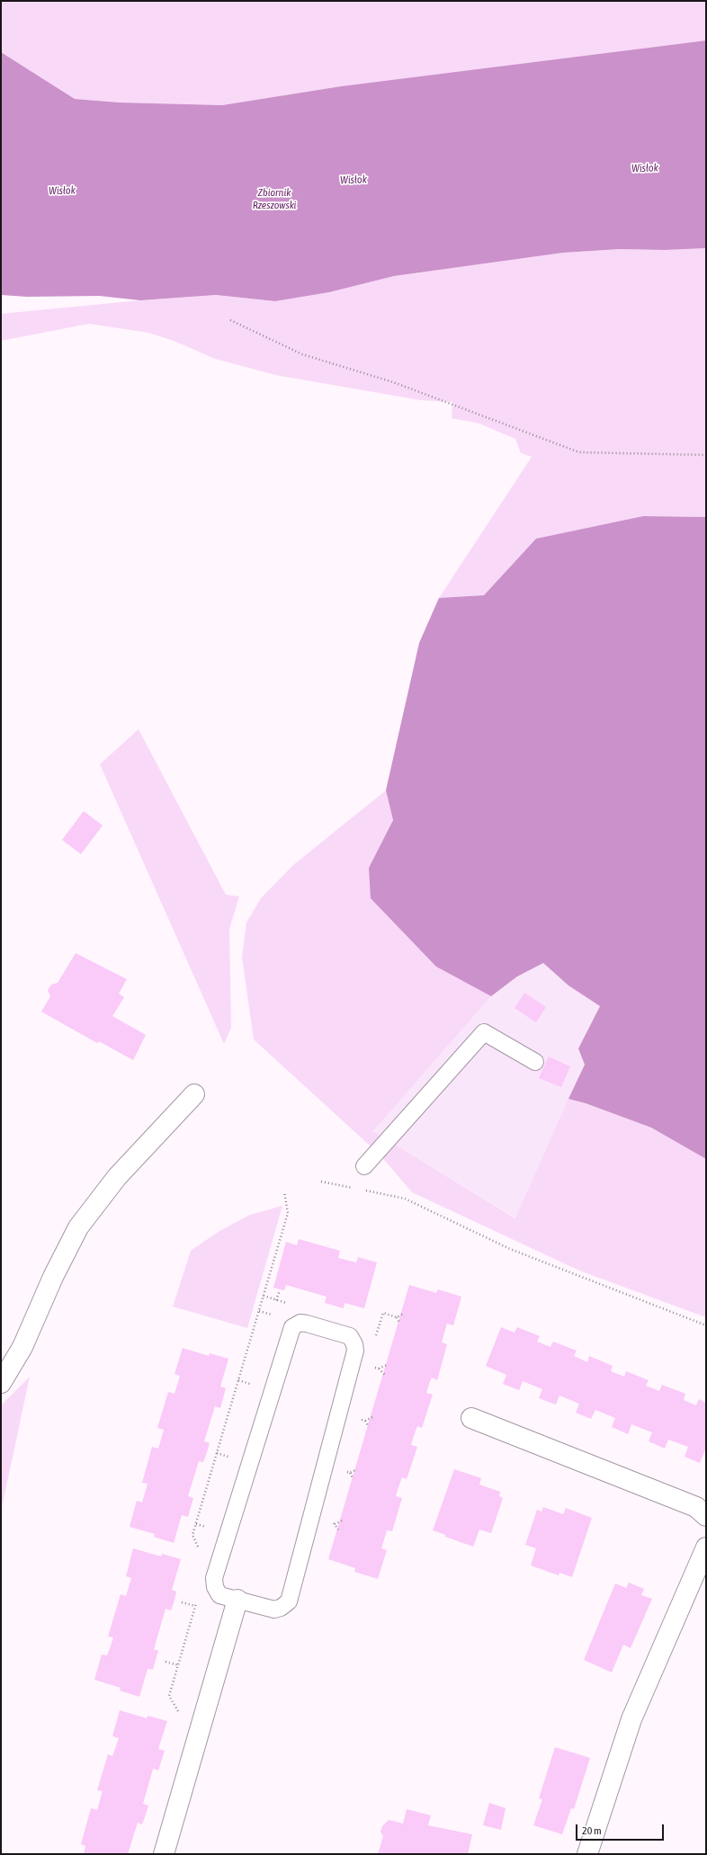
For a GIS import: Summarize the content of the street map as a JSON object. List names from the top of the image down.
{
  "water": ["Wisłok", "Zbiornik Rzeszowski"],
  "scale_bar": "20 m"
}
